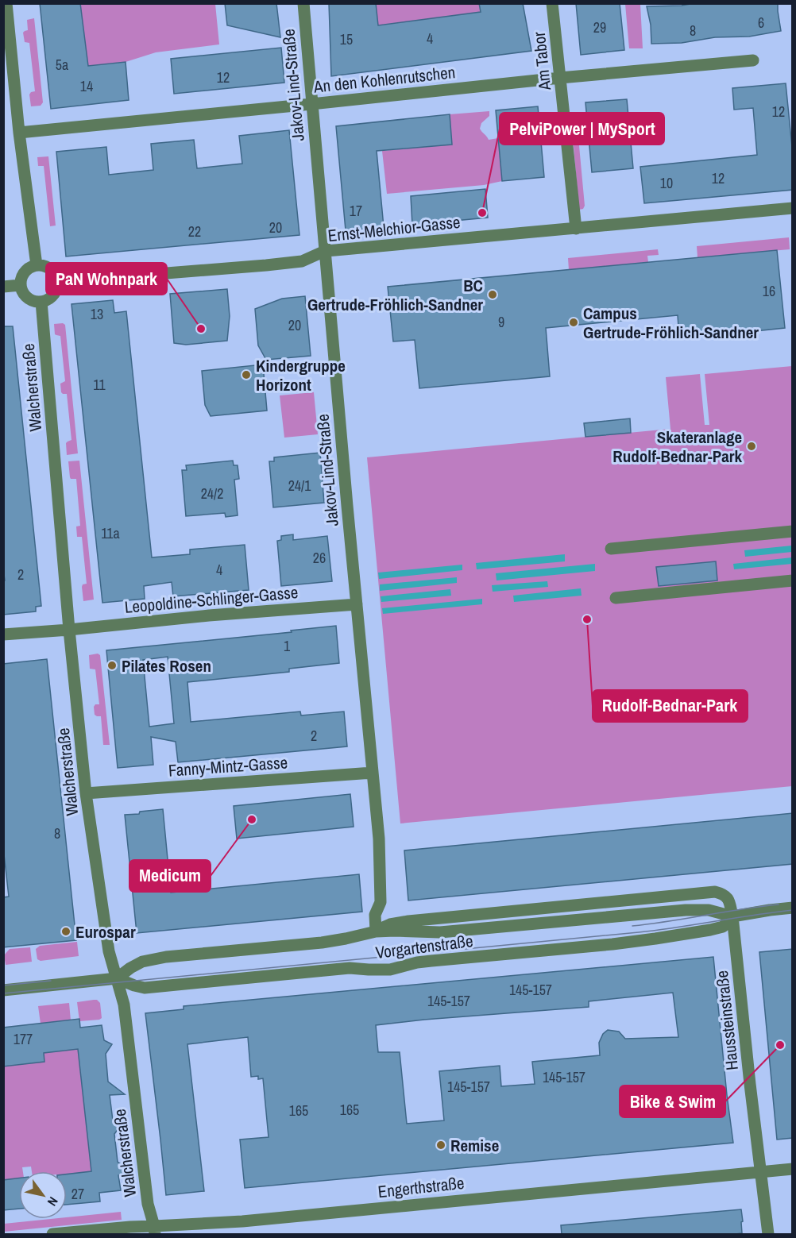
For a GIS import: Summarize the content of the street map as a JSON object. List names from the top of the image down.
{
  "streets": {
    "street": [
      "Am Tabor",
      "An den Kohlenrutschen",
      "Jakov-Lind-Straße",
      "Ernst-Melchior-Gasse",
      "Walcherstraße",
      "Leopoldine-Schlinger-Gasse",
      "Fanny-Mintz-Gasse",
      "Vorgartenstraße",
      "Haussteinstraße",
      "Engerthstraße"
    ]
  },
  "crossings": [
    ["Am Tabor", "An den Kohlenrutschen"],
    ["Am Tabor", "Ernst-Melchior-Gasse"],
    ["An den Kohlenrutschen", "Jakov-Lind-Straße"],
    ["Jakov-Lind-Straße", "Ernst-Melchior-Gasse"],
    ["Jakov-Lind-Straße", "Leopoldine-Schlinger-Gasse"],
    ["Jakov-Lind-Straße", "Fanny-Mintz-Gasse"],
    ["Jakov-Lind-Straße", "Vorgartenstraße"],
    ["Jakov-Lind-Straße", "Haussteinstraße"],
    ["Ernst-Melchior-Gasse", "Walcherstraße"],
    ["Walcherstraße", "Leopoldine-Schlinger-Gasse"],
    ["Walcherstraße", "Fanny-Mintz-Gasse"],
    ["Walcherstraße", "Vorgartenstraße"],
    ["Walcherstraße", "Engerthstraße"],
    ["Vorgartenstraße", "Haussteinstraße"],
    ["Haussteinstraße", "Engerthstraße"]
  ],
  "places": [
    "PelviPower | MySport",
    "BC Gertrude-Fröhlich-Sandner",
    "Campus Gertrude-Fröhlich-Sandner",
    "PaN Wohnpark",
    "Kindergruppe Horizont",
    "Skateranlage Rudolf-Bednar-Park",
    "Rudolf-Bednar-Park",
    "Pilates Rosen",
    "Medicum",
    "Eurospar",
    "Bike & Swim",
    "Remise"
  ],
  "house_numbers": [
    "6",
    "29",
    "8",
    "4",
    "15",
    "5a",
    "12",
    "14",
    "12",
    "12",
    "10",
    "17",
    "20",
    "22",
    "16",
    "13",
    "9",
    "20",
    "11",
    "24/1",
    "24/2",
    "11a",
    "26",
    "4",
    "2",
    "1",
    "2",
    "8",
    "145-157",
    "145-157",
    "177",
    "145-157",
    "145-157",
    "165",
    "165",
    "27"
  ],
  "north": "bottom right"
}
